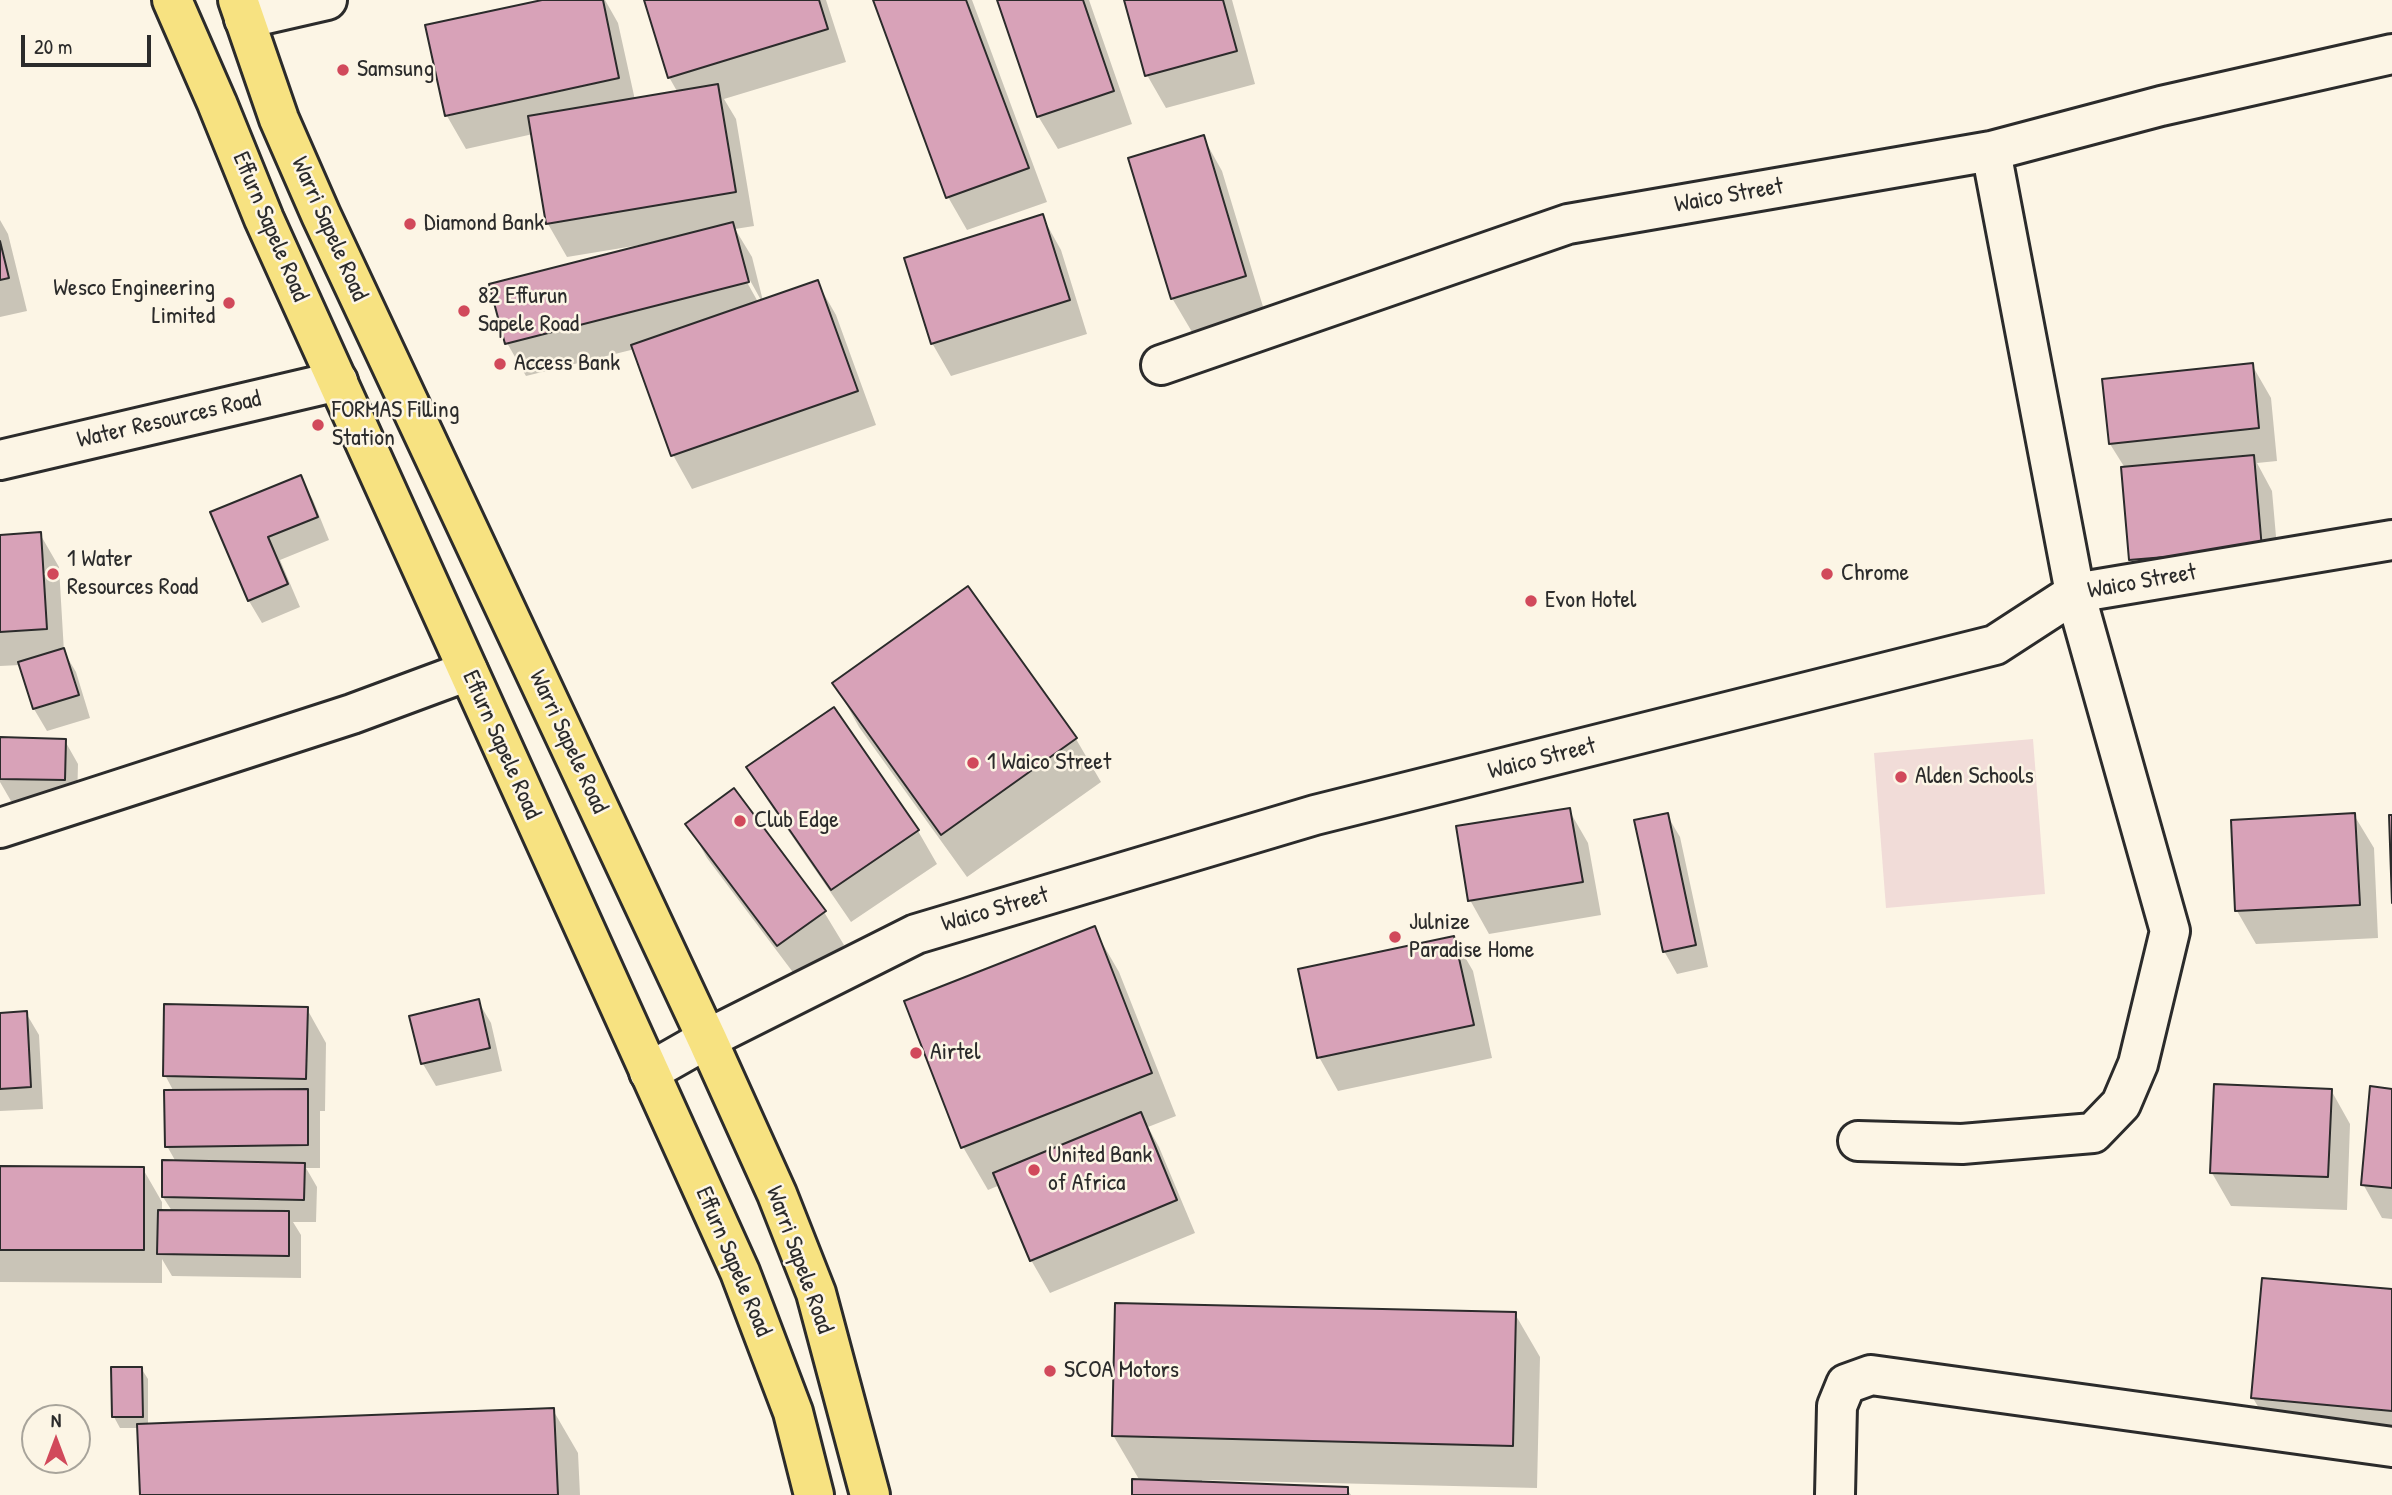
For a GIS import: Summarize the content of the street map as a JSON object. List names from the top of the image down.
{
  "streets": {
    "highway": ["Effurn Sapele Road", "Warri Sapele Road"],
    "street": ["Waico Street", "Water Resources Road"]
  },
  "crossings": [
    ["Waico Street", "Effurn Sapele Road"],
    ["Waico Street", "Warri Sapele Road"],
    ["Effurn Sapele Road", "Water Resources Road"]
  ],
  "places": [
    "Samsung",
    "Diamond Bank",
    "Wesco Engineering Limited",
    "82 Effurun Sapele Road",
    "Access Bank",
    "FORMAS Filling Station",
    "1 Water Resources Road",
    "Chrome",
    "Evon Hotel",
    "1 Waico Street",
    "Alden Schools",
    "Club Edge",
    "Julnize Paradise Home",
    "Airtel",
    "United Bank of Africa",
    "SCOA Motors"
  ],
  "scale_bar": "20 m",
  "north": "top"
}
